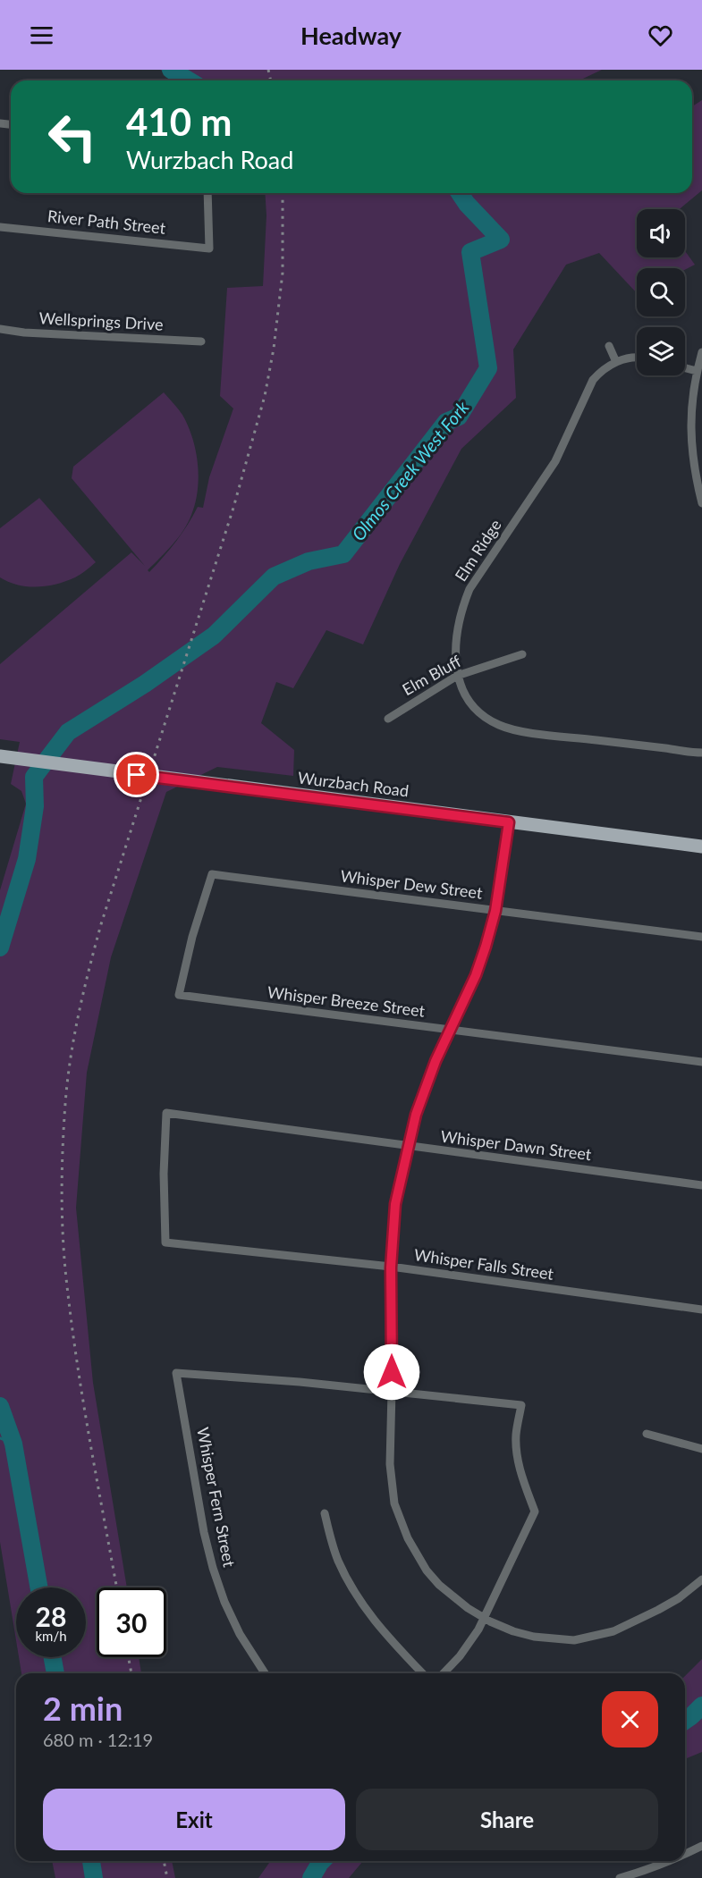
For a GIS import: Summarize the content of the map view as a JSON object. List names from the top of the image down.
{
  "streets": {
    "main road": ["Wurzbach Road"],
    "street": [
      "River Path Street",
      "Wellsprings Drive",
      "Elm Ridge",
      "Elm Bluff",
      "Whisper Dew Street",
      "Whisper Breeze Street",
      "Whisper Dawn Street",
      "Whisper Falls Street",
      "Whisper Fern Street"
    ]
  },
  "crossings": [
    ["Elm Ridge", "Elm Bluff"],
    ["Whisper Dew Street", "Whisper Breeze Street"],
    ["Whisper Dawn Street", "Whisper Falls Street"]
  ],
  "water": ["Olmos Creek West Fork"],
  "page": {
    "header": "Headway",
    "turn": ["410 m", "Wurzbach Road"],
    "speed": "28 km/h",
    "limit": "30",
    "heading": ["2 min", "680 m · 12:19"],
    "buttons": ["Exit", "Share"]
  }
}
